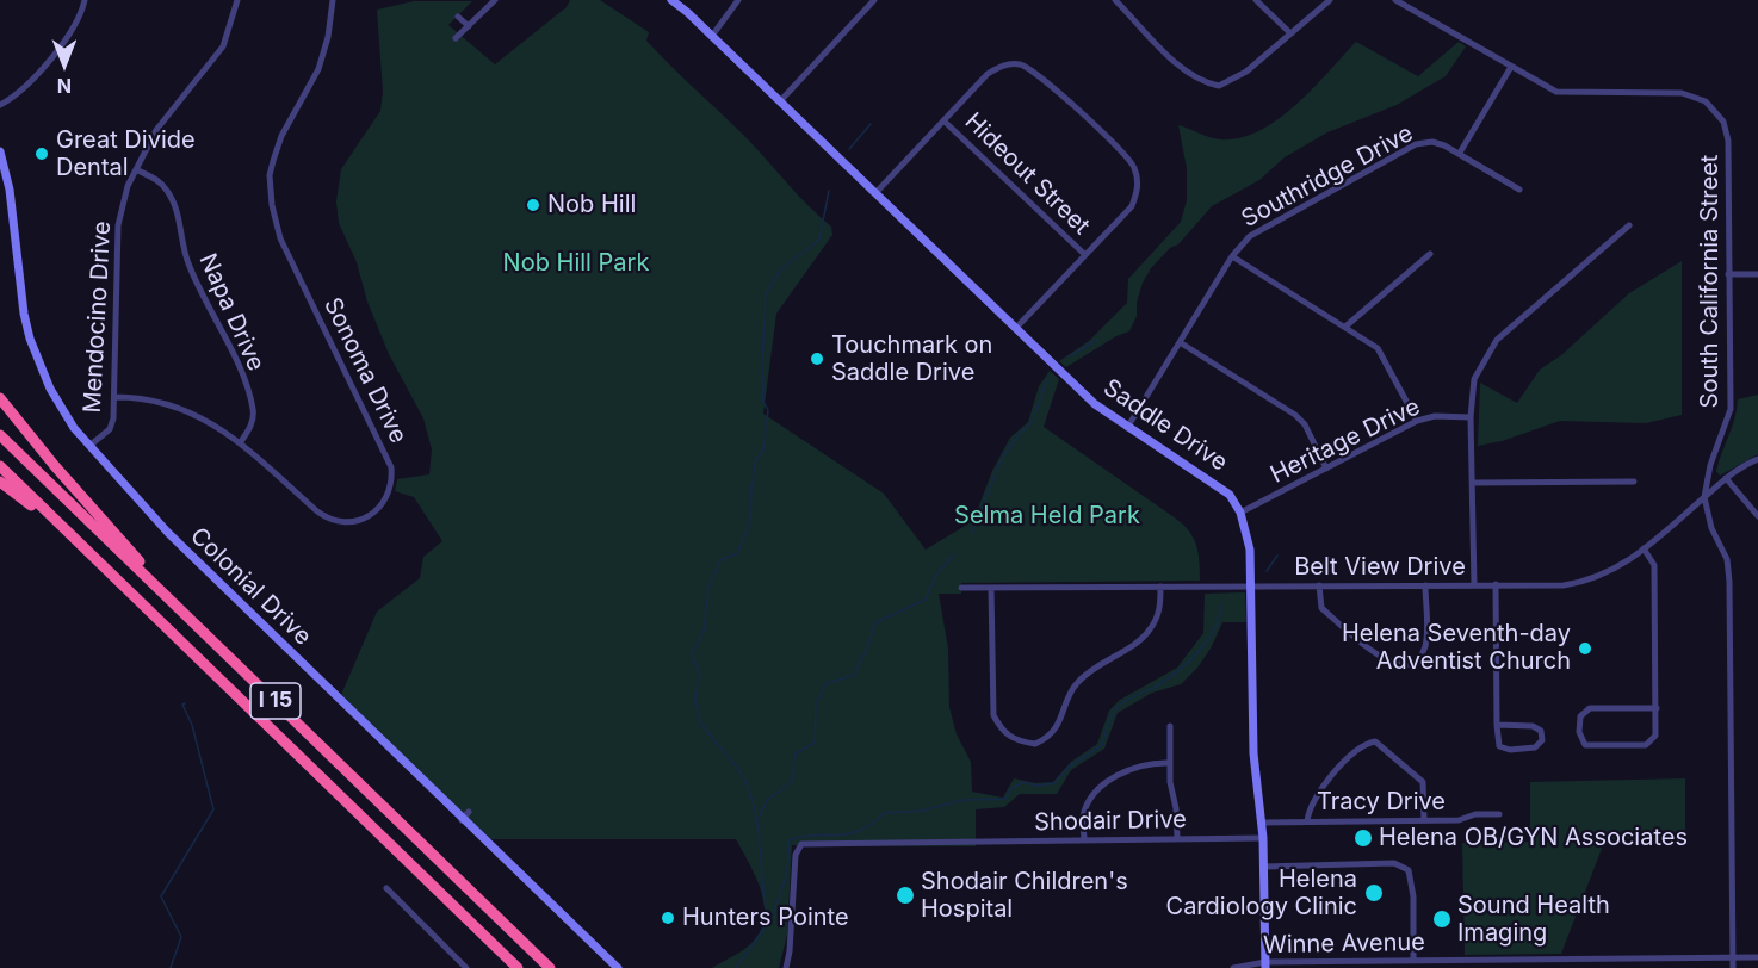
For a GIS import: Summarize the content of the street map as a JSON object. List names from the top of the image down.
{
  "streets": {
    "highway": ["I 15"],
    "street": [
      "Hideout Street",
      "Southridge Drive",
      "South California Street",
      "Napa Drive",
      "Mendocino Drive",
      "Sonoma Drive",
      "Saddle Drive",
      "Heritage Drive",
      "Belt View Drive",
      "Colonial Drive",
      "Tracy Drive",
      "Shodair Drive",
      "Winne Avenue"
    ]
  },
  "crossings": [
    ["Southridge Drive", "Saddle Drive"],
    ["South California Street", "Belt View Drive"],
    ["South California Street", "Winne Avenue"],
    ["Napa Drive", "Mendocino Drive"],
    ["Napa Drive", "Sonoma Drive"],
    ["Mendocino Drive", "Sonoma Drive"],
    ["Mendocino Drive", "Colonial Drive"],
    ["Saddle Drive", "Heritage Drive"],
    ["Saddle Drive", "Belt View Drive"],
    ["Saddle Drive", "Tracy Drive"],
    ["Saddle Drive", "Shodair Drive"],
    ["Saddle Drive", "Winne Avenue"]
  ],
  "parks": ["Nob Hill Park", "Selma Held Park"],
  "places": [
    "Great Divide Dental",
    "Nob Hill",
    "Touchmark on Saddle Drive",
    "Helena Seventh-day Adventist Church",
    "Helena OB/GYN Associates",
    "Helena Cardiology Clinic",
    "Shodair Children's Hospital",
    "Hunters Pointe",
    "Sound Health Imaging"
  ],
  "north": "bottom"
}
